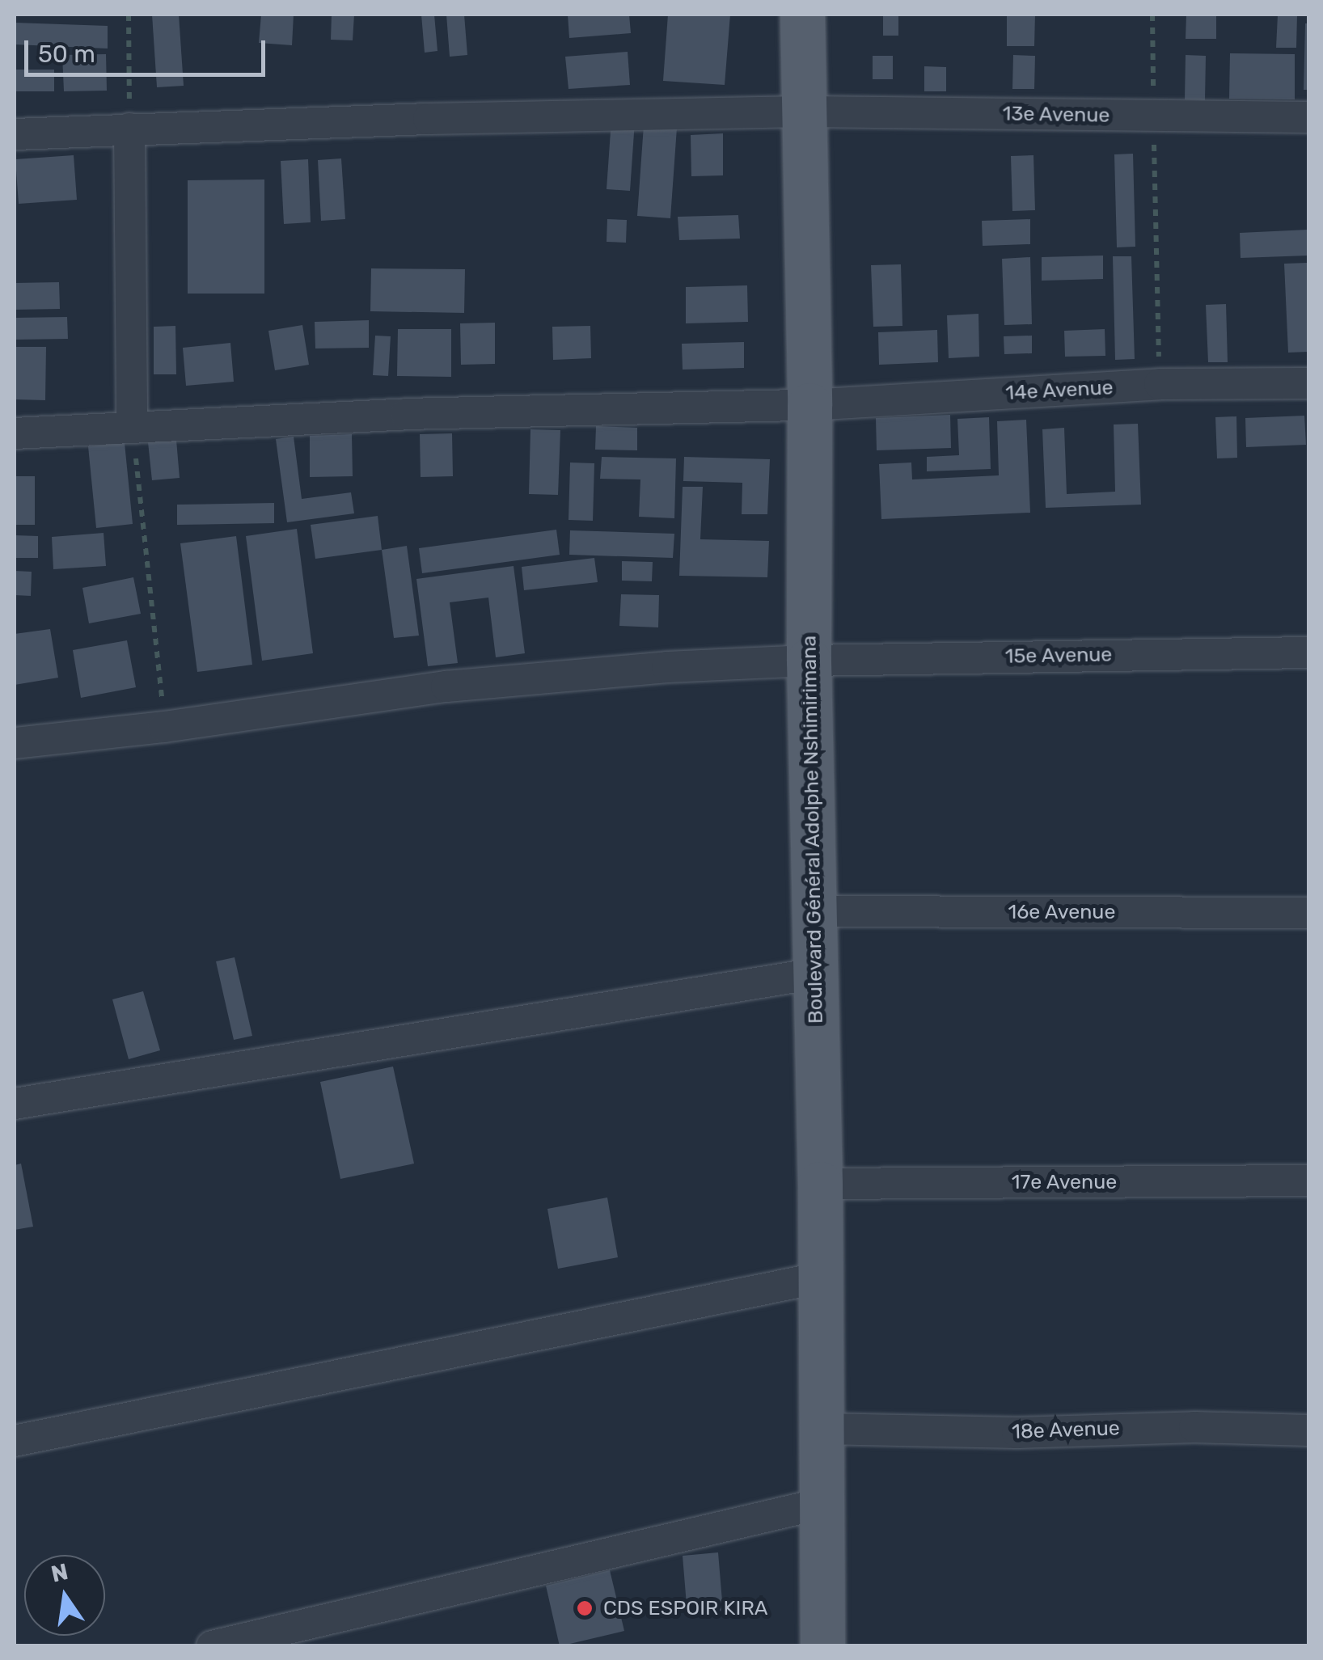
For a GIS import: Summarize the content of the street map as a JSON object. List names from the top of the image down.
{
  "streets": {
    "main road": ["Boulevard Général Adolphe Nshimirimana"],
    "street": [
      "13e Avenue",
      "14e Avenue",
      "15e Avenue",
      "16e Avenue",
      "17e Avenue",
      "18e Avenue"
    ]
  },
  "crossings": [
    ["13e Avenue", "Boulevard Général Adolphe Nshimirimana"],
    ["14e Avenue", "Boulevard Général Adolphe Nshimirimana"],
    ["15e Avenue", "Boulevard Général Adolphe Nshimirimana"],
    ["Boulevard Général Adolphe Nshimirimana", "16e Avenue"],
    ["Boulevard Général Adolphe Nshimirimana", "17e Avenue"],
    ["Boulevard Général Adolphe Nshimirimana", "18e Avenue"]
  ],
  "places": ["CDS ESPOIR KIRA"],
  "scale_bar": "50 m",
  "north": "top"
}
